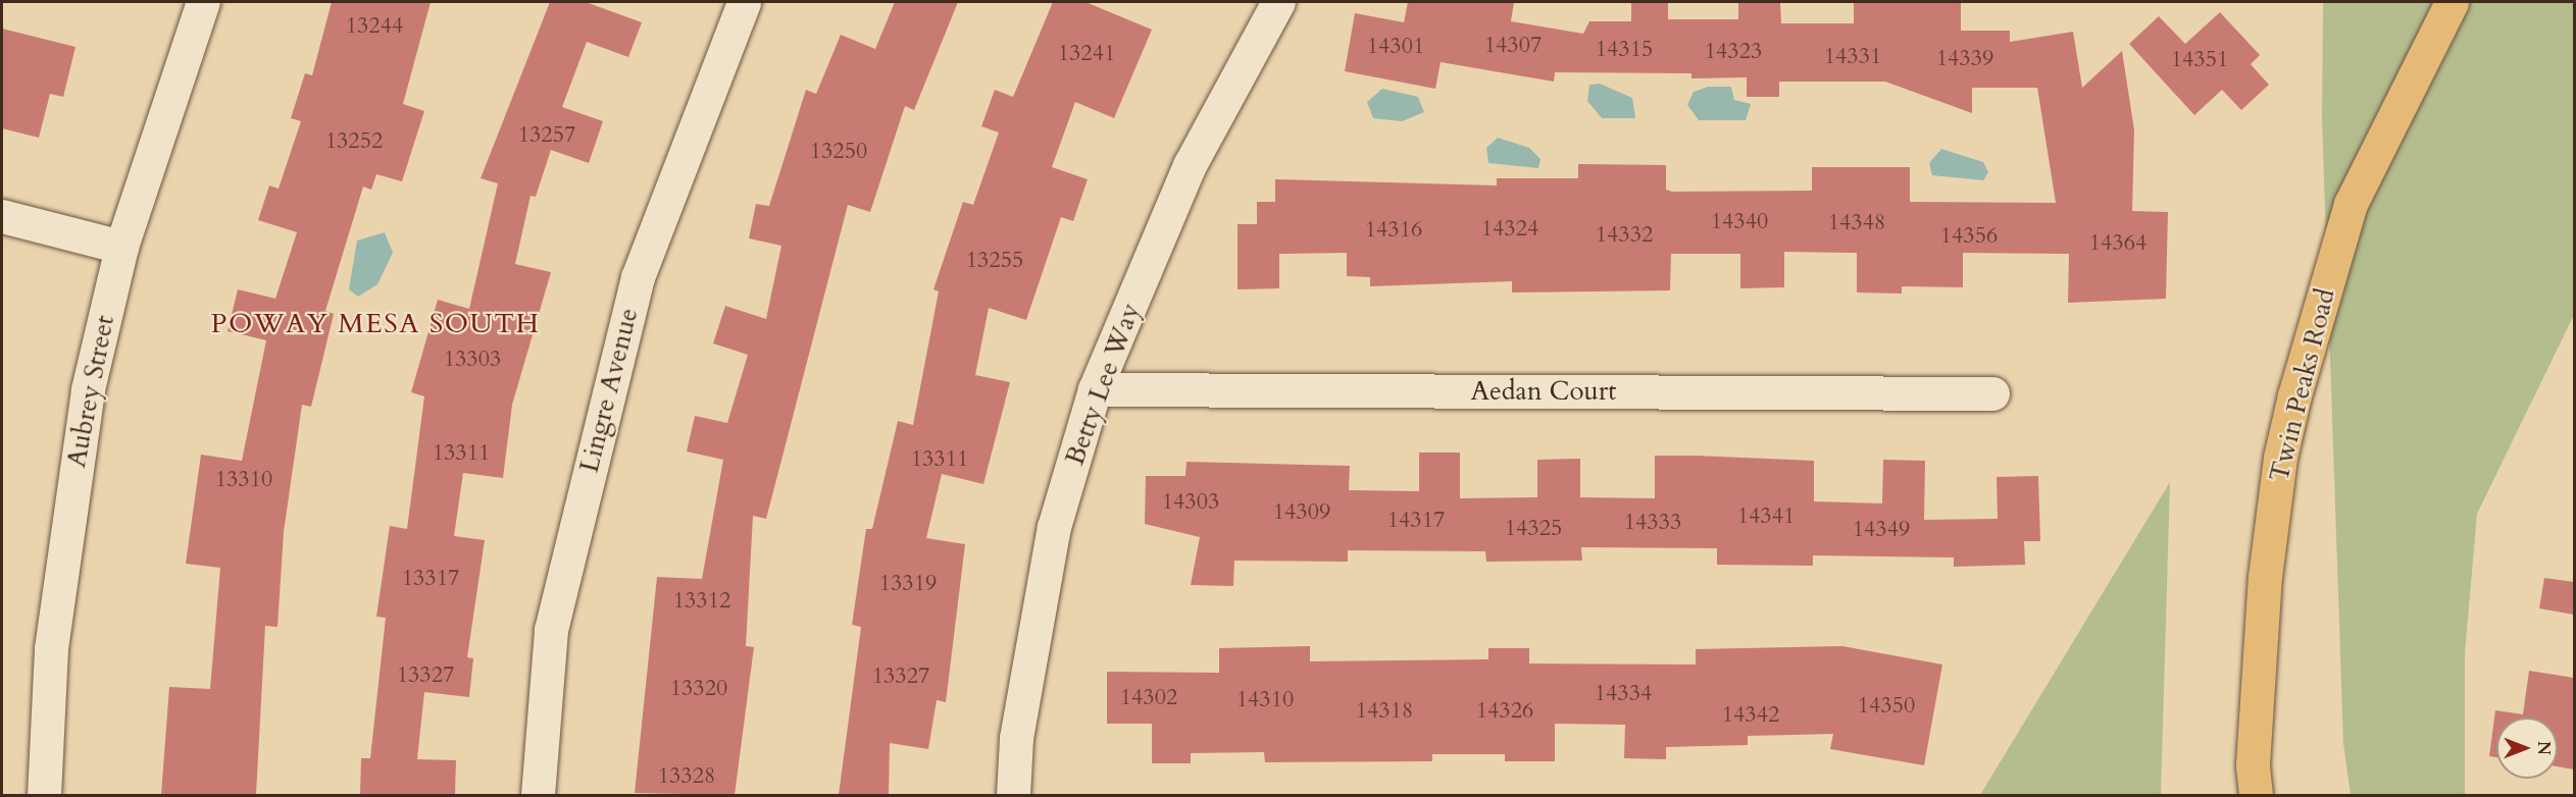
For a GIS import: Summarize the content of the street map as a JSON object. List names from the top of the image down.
{
  "streets": {
    "main road": ["Twin Peaks Road"],
    "street": [
      "Betty Lee Way",
      "Lingre Avenue",
      "Aubrey Street",
      "Aedan Court"
    ]
  },
  "crossings": [
    ["Betty Lee Way", "Aedan Court"]
  ],
  "districts": ["POWAY MESA SOUTH"],
  "house_numbers": [
    "13244",
    "14307",
    "14301",
    "14315",
    "14323",
    "13241",
    "14331",
    "14339",
    "14351",
    "13257",
    "13252",
    "13250",
    "14340",
    "14348",
    "14324",
    "14316",
    "14332",
    "14356",
    "14364",
    "13255",
    "13303",
    "13311",
    "13311",
    "13310",
    "14303",
    "14309",
    "14341",
    "14317",
    "14333",
    "14325",
    "14349",
    "13317",
    "13319",
    "13312",
    "13327",
    "13327",
    "13320",
    "14334",
    "14302",
    "14310",
    "14350",
    "14318",
    "14326",
    "14342",
    "13328"
  ],
  "north": "right"
}
